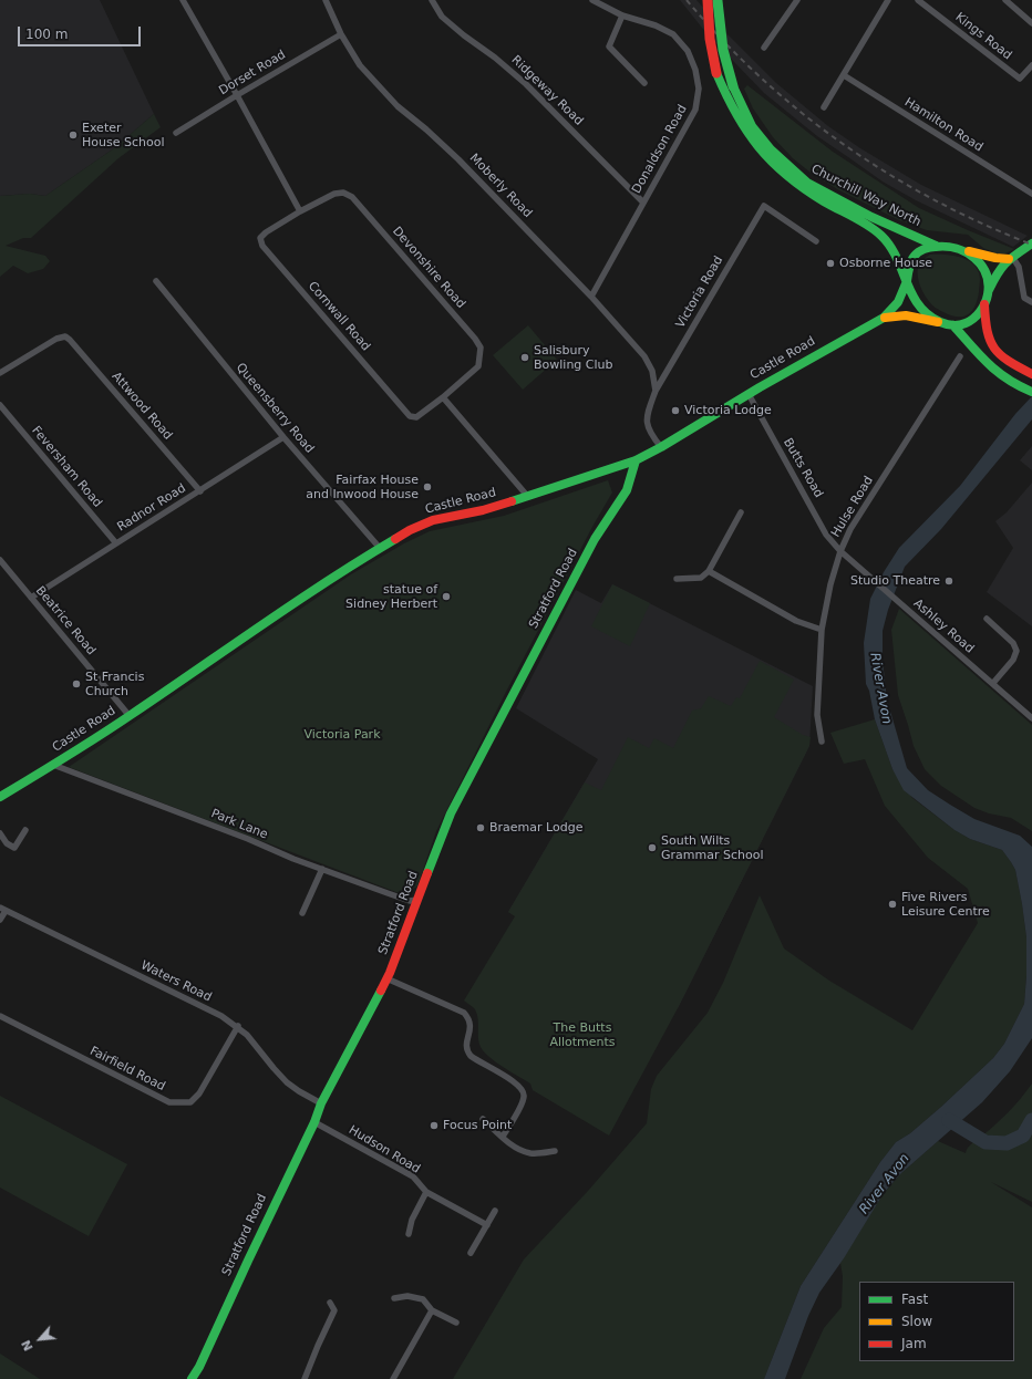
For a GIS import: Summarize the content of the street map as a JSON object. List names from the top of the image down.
{
  "streets": {
    "main road": ["Churchill Way North", "Castle Road", "Stratford Road"],
    "street": [
      "Kings Road",
      "Dorset Road",
      "Ridgeway Road",
      "Hamilton Road",
      "Donaldson Road",
      "Moberly Road",
      "Devonshire Road",
      "Victoria Road",
      "Cornwall Road",
      "Attwood Road",
      "Queensberry Road",
      "Feversham Road",
      "Butts Road",
      "Hulse Road",
      "Radnor Road",
      "Beatrice Road",
      "Ashley Road",
      "Park Lane",
      "Waters Road",
      "Fairfield Road",
      "Hudson Road"
    ]
  },
  "crossings": [
    ["Dorset Road", "Moberly Road"],
    ["Ridgeway Road", "Donaldson Road"],
    ["Donaldson Road", "Moberly Road"],
    ["Moberly Road", "Victoria Road"],
    ["Devonshire Road", "Cornwall Road"],
    ["Victoria Road", "Castle Road"],
    ["Castle Road", "Queensberry Road"],
    ["Castle Road", "Butts Road"],
    ["Castle Road", "Stratford Road"],
    ["Castle Road", "Beatrice Road"],
    ["Castle Road", "Park Lane"],
    ["Attwood Road", "Radnor Road"],
    ["Queensberry Road", "Radnor Road"],
    ["Feversham Road", "Radnor Road"],
    ["Butts Road", "Hulse Road"],
    ["Butts Road", "Ashley Road"],
    ["Hulse Road", "Ashley Road"],
    ["Radnor Road", "Beatrice Road"],
    ["Stratford Road", "Park Lane"],
    ["Stratford Road", "Waters Road"],
    ["Stratford Road", "Hudson Road"],
    ["Waters Road", "Fairfield Road"]
  ],
  "water": ["River Avon"],
  "parks": ["Victoria Park", "The Butts Allotments"],
  "places": [
    "Exeter House School",
    "Osborne House",
    "Salisbury Bowling Club",
    "Victoria Lodge",
    "Fairfax House and Inwood House",
    "Studio Theatre",
    "statue of Sidney Herbert",
    "St Francis Church",
    "Braemar Lodge",
    "South Wilts Grammar School",
    "Five Rivers Leisure Centre",
    "Focus Point"
  ],
  "legend": ["Fast", "Slow", "Jam"],
  "scale_bar": "100 m",
  "north": "bottom left"
}
